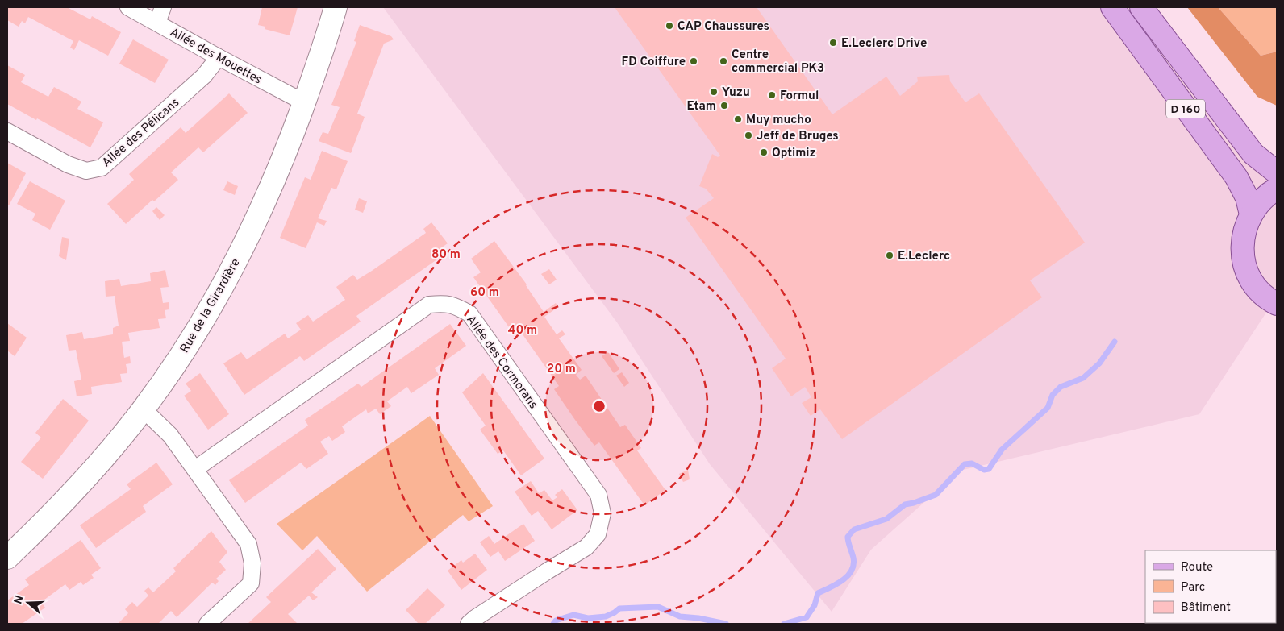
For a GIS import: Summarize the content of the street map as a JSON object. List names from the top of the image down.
{
  "streets": {
    "main road": ["D 160"],
    "street": [
      "Allée des Mouettes",
      "Allée des Pélicans",
      "Rue de la Girardière",
      "Allée des Cormorans"
    ]
  },
  "crossings": [
    ["Allée des Mouettes", "Allée des Pélicans"],
    ["Allée des Mouettes", "Rue de la Girardière"]
  ],
  "places": [
    "CAP Chaussures",
    "E.Leclerc Drive",
    "FD Coiffure",
    "Centre commercial PK3",
    "Yuzu",
    "Formul",
    "Etam",
    "Muy mucho",
    "Jeff de Bruges",
    "Optimiz",
    "E.Leclerc"
  ],
  "legend": ["Route", "Parc", "Bâtiment"],
  "north": "left",
  "rings": [
    "80 m",
    "60 m",
    "40 m",
    "20 m"
  ]
}
